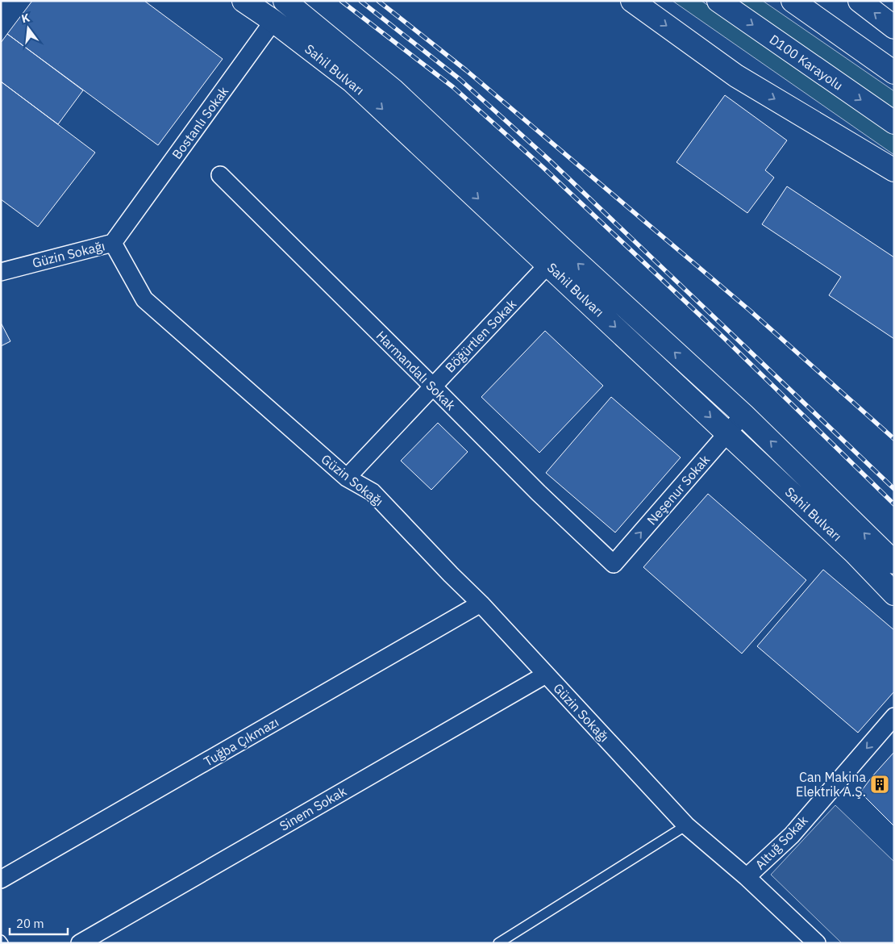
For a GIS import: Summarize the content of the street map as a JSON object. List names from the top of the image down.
{
  "streets": {
    "main road": ["D100 Karayolu", "Sahil Bulvarı", "Bostanlı Sokak"],
    "street": [
      "Güzin Sokağı",
      "Böğürtlen Sokak",
      "Harmandalı Sokak",
      "Neşenur Sokak",
      "Tuğba Çıkmazı",
      "Sinem Sokak",
      "Altuğ Sokak"
    ]
  },
  "crossings": [
    ["Sahil Bulvarı", "Bostanlı Sokak"],
    ["Sahil Bulvarı", "Böğürtlen Sokak"],
    ["Sahil Bulvarı", "Neşenur Sokak"],
    ["Bostanlı Sokak", "Güzin Sokağı"],
    ["Güzin Sokağı", "Böğürtlen Sokak"],
    ["Güzin Sokağı", "Tuğba Çıkmazı"],
    ["Güzin Sokağı", "Sinem Sokak"],
    ["Güzin Sokağı", "Altuğ Sokak"],
    ["Böğürtlen Sokak", "Harmandalı Sokak"],
    ["Harmandalı Sokak", "Neşenur Sokak"]
  ],
  "one_way": ["Neşenur Sokak", "Altuğ Sokak"],
  "places": {
    "building": ["Can Makina Elektrik A.Ş."]
  },
  "scale_bar": "20 m",
  "north": "top"
}
